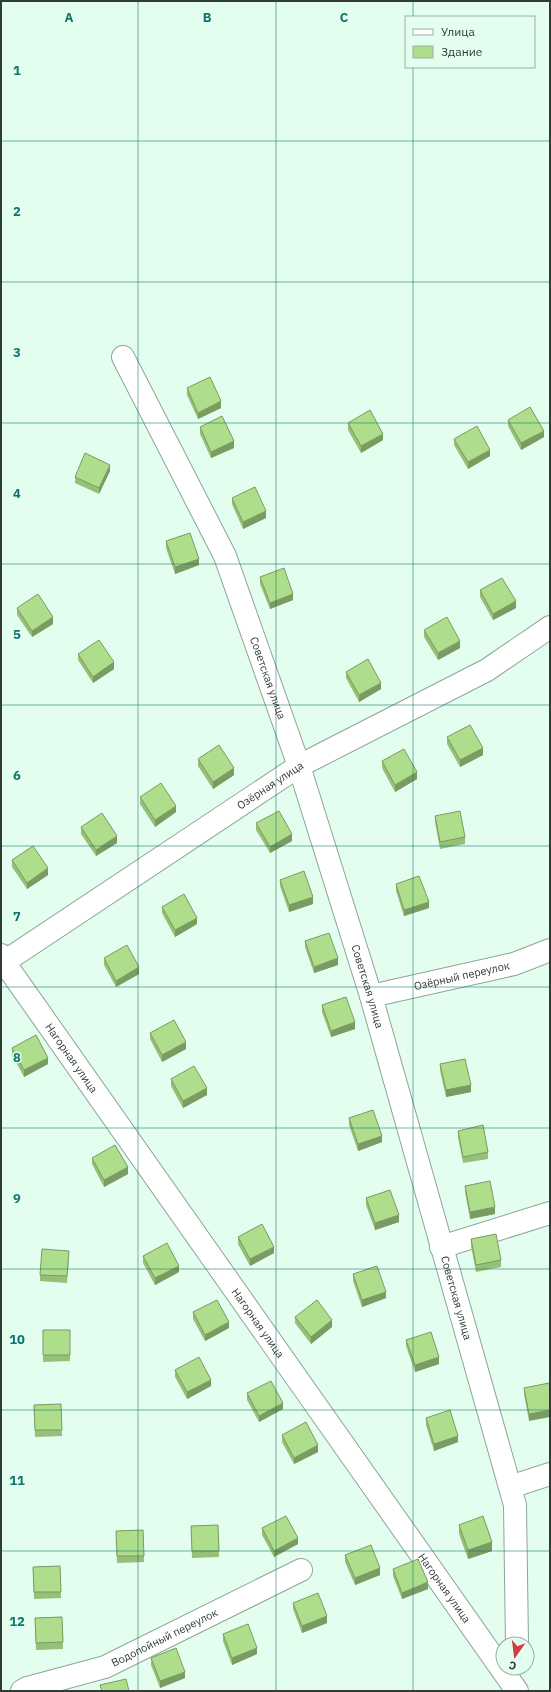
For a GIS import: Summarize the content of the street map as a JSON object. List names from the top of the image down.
{
  "streets": {
    "street": [
      "Советская улица",
      "Озёрная улица",
      "Озёрный переулок",
      "Нагорная улица",
      "Водопойный переулок"
    ]
  },
  "crossings": [
    ["Советская улица", "Озёрная улица"],
    ["Советская улица", "Озёрный переулок"],
    ["Озёрная улица", "Нагорная улица"]
  ],
  "legend": ["Улица", "Здание"],
  "north": "bottom",
  "grid": {
    "columns": ["A", "B", "C"],
    "rows": [
      "1",
      "2",
      "3",
      "4",
      "5",
      "6",
      "7",
      "8",
      "9",
      "10",
      "11",
      "12"
    ]
  }
}
